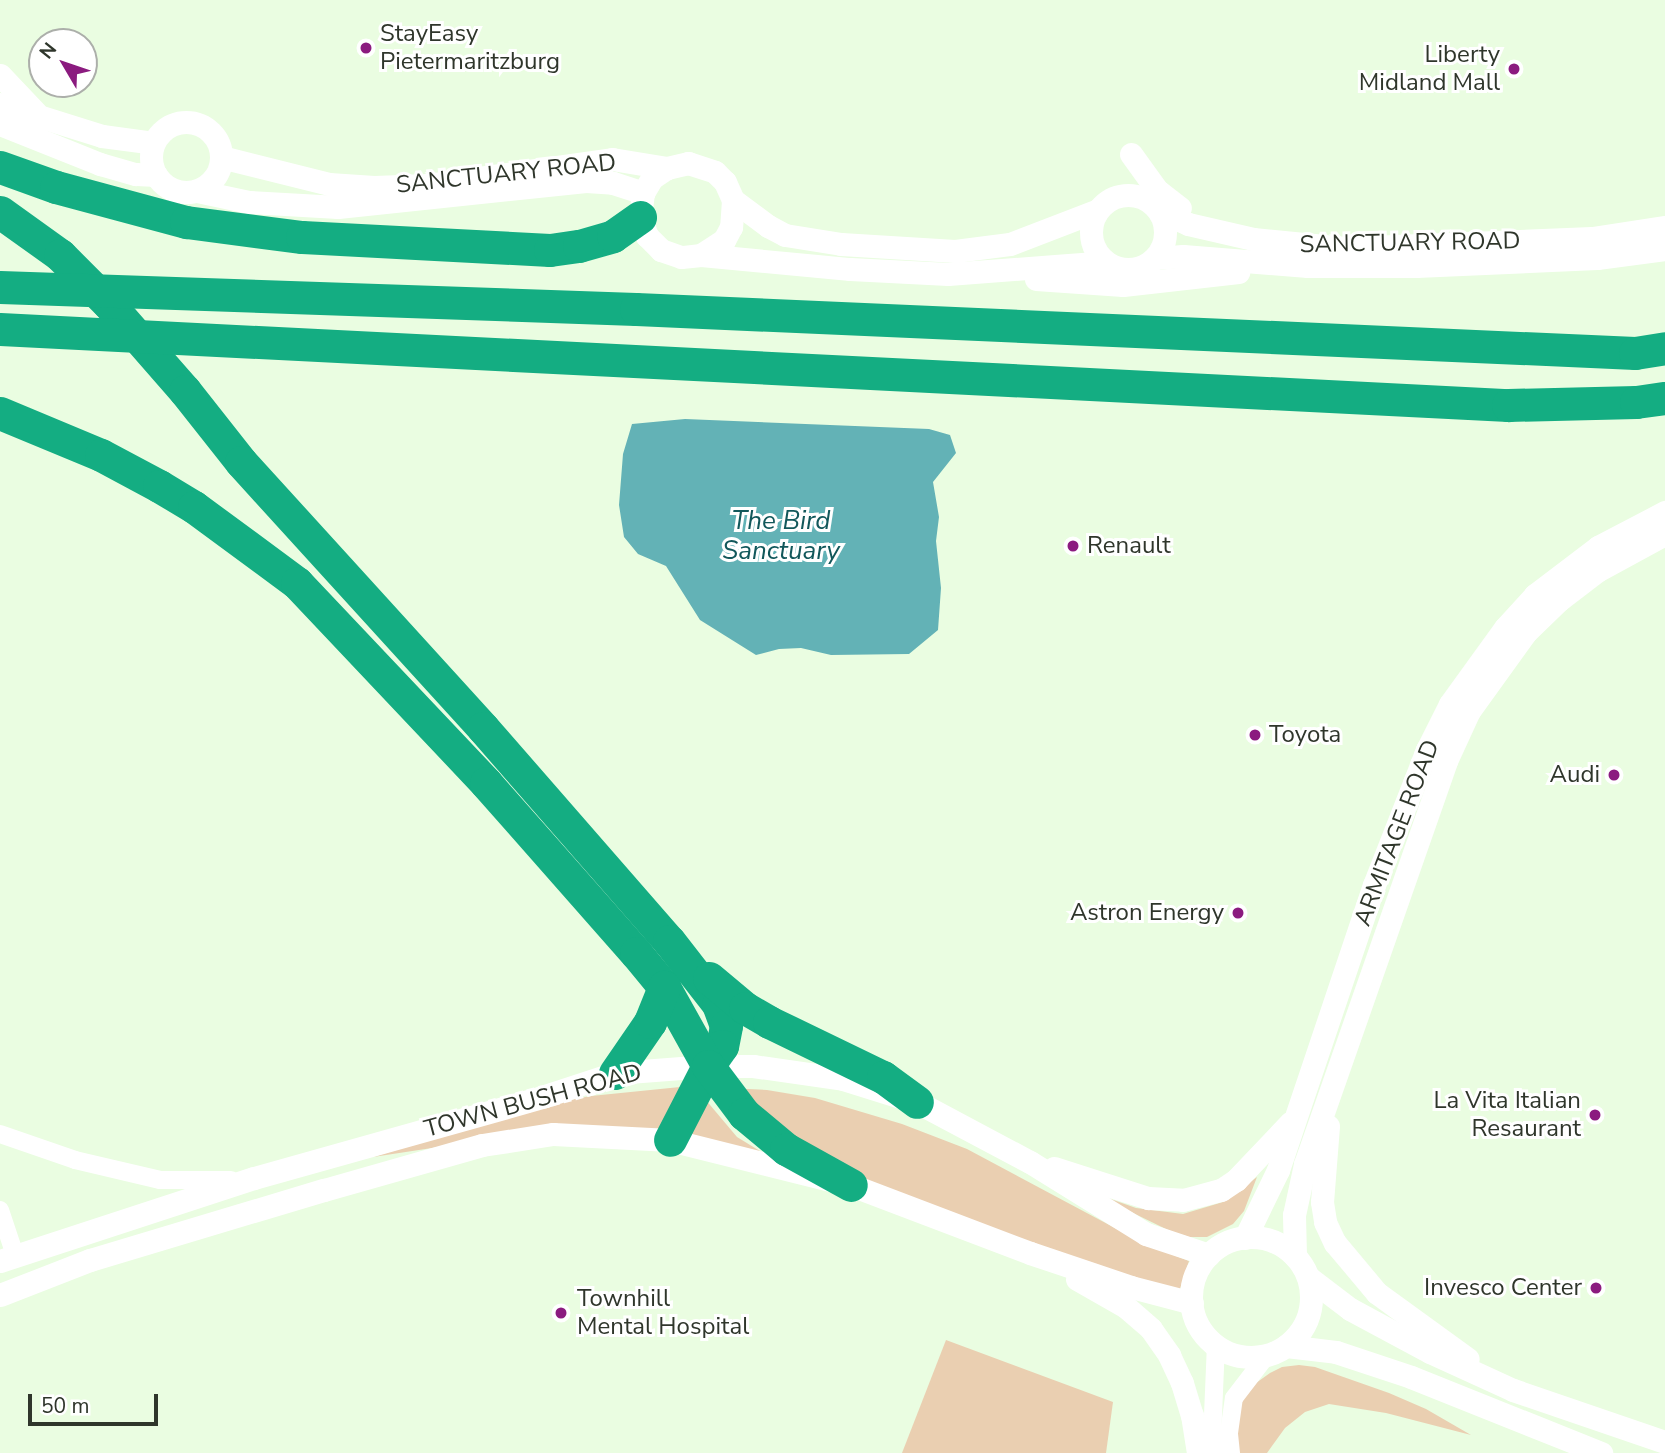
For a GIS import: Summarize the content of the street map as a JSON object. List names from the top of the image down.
{
  "streets": {
    "street": ["SANCTUARY ROAD", "ARMITAGE ROAD", "TOWN BUSH ROAD"]
  },
  "crossings": [
    ["ARMITAGE ROAD", "TOWN BUSH ROAD"]
  ],
  "water": ["The Bird Sanctuary"],
  "places": [
    "StayEasy Pietermaritzburg",
    "Liberty Midland Mall",
    "Renault",
    "Toyota",
    "Audi",
    "Astron Energy",
    "La Vita Italian Resaurant",
    "Invesco Center",
    "Townhill Mental Hospital"
  ],
  "scale_bar": "50 m",
  "north": "top left"
}
